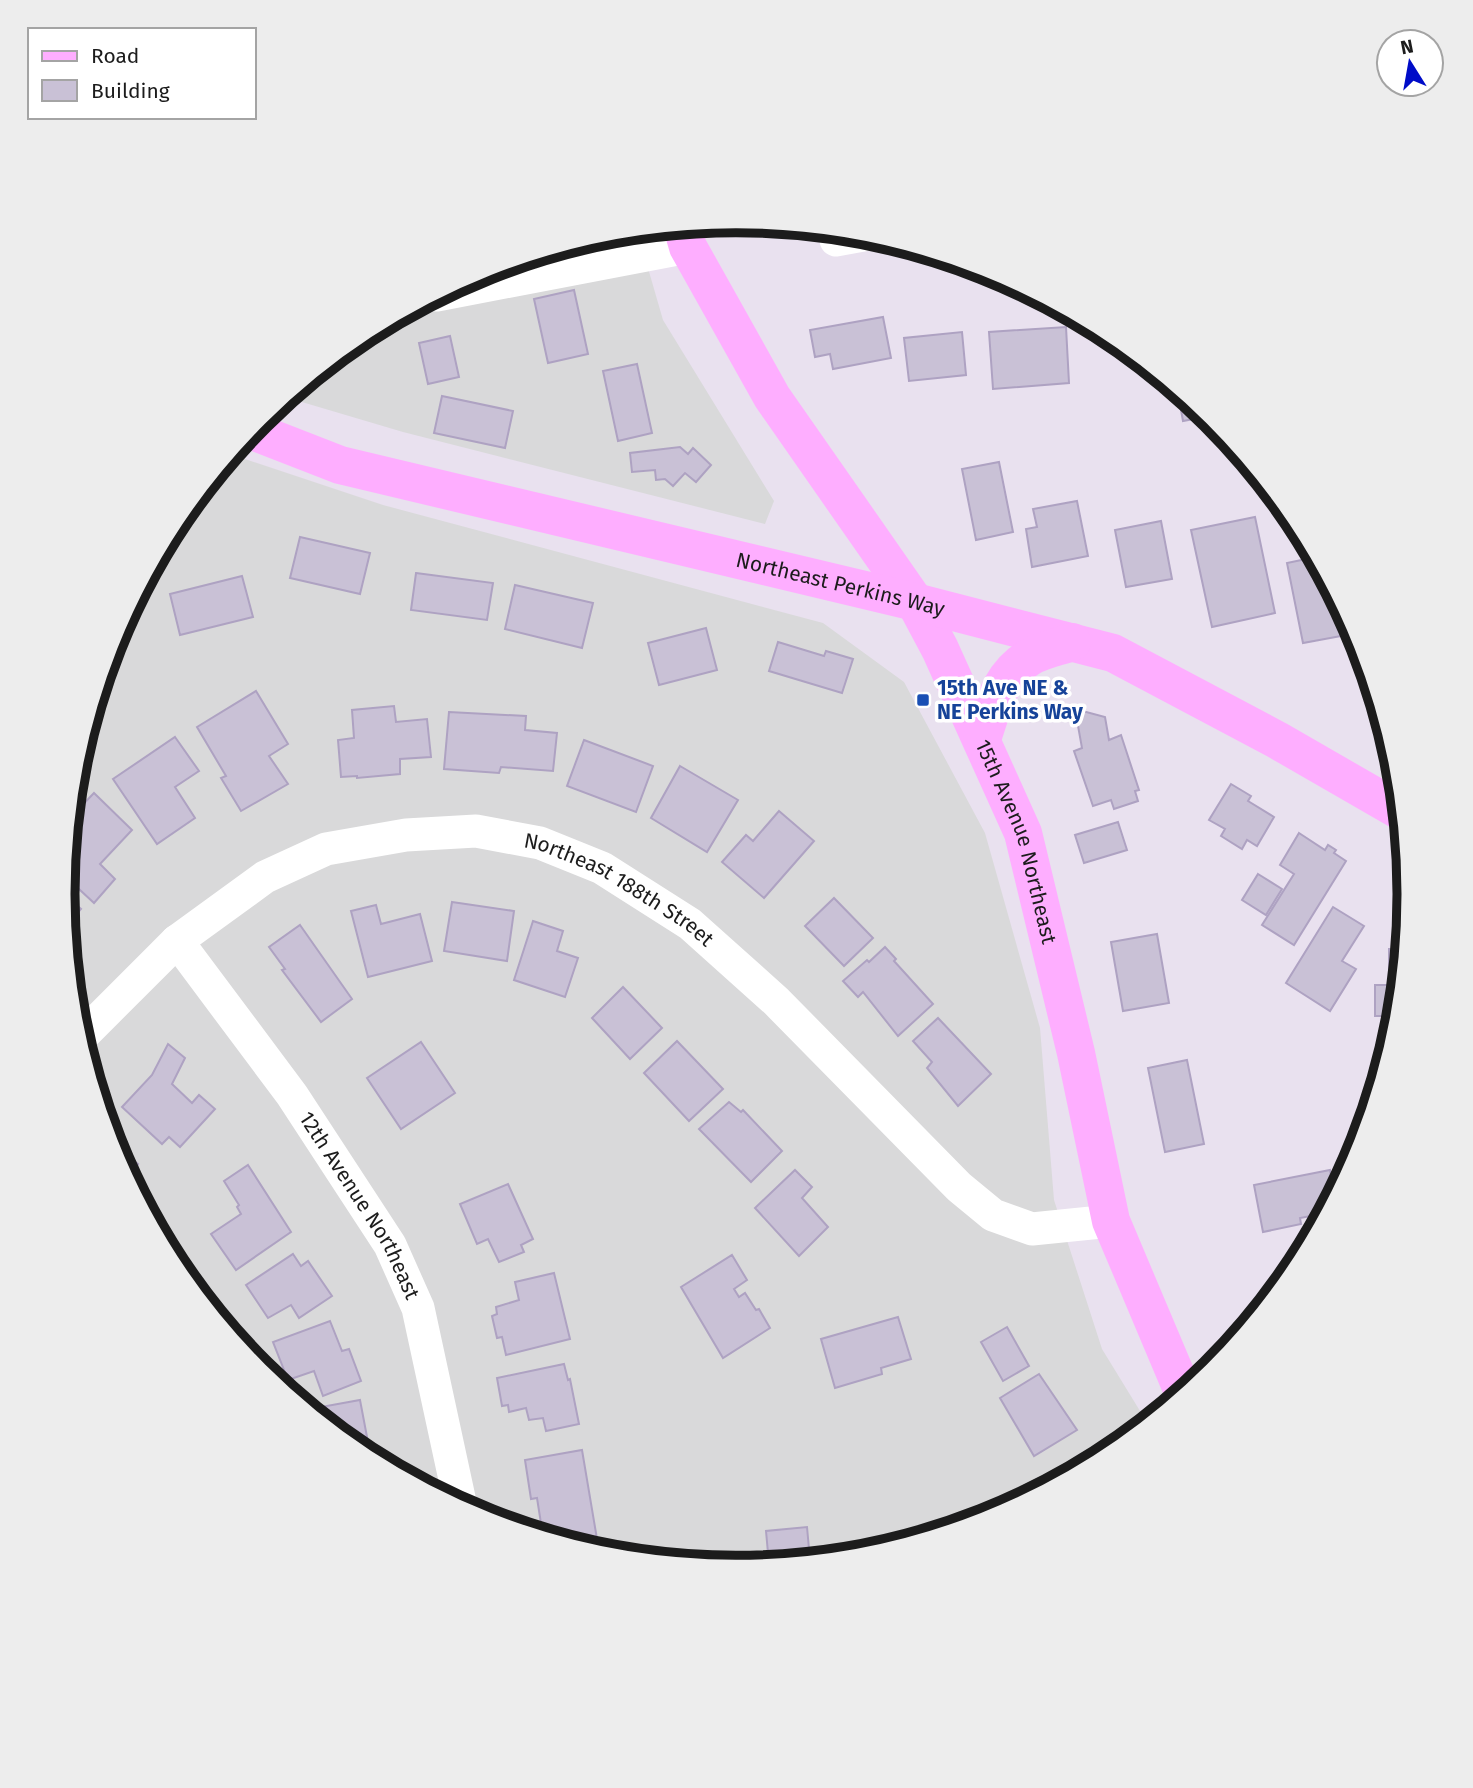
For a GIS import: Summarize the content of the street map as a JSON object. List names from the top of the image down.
{
  "streets": {
    "main road": ["Northeast Perkins Way", "15th Avenue Northeast"],
    "street": ["Northeast 188th Street", "12th Avenue Northeast"]
  },
  "crossings": [
    ["Northeast Perkins Way", "15th Avenue Northeast"],
    ["15th Avenue Northeast", "Northeast 188th Street"],
    ["Northeast 188th Street", "12th Avenue Northeast"]
  ],
  "places": {
    "transit": ["15th Ave NE & NE Perkins Way"]
  },
  "legend": ["Road", "Building"],
  "north": "top"
}
